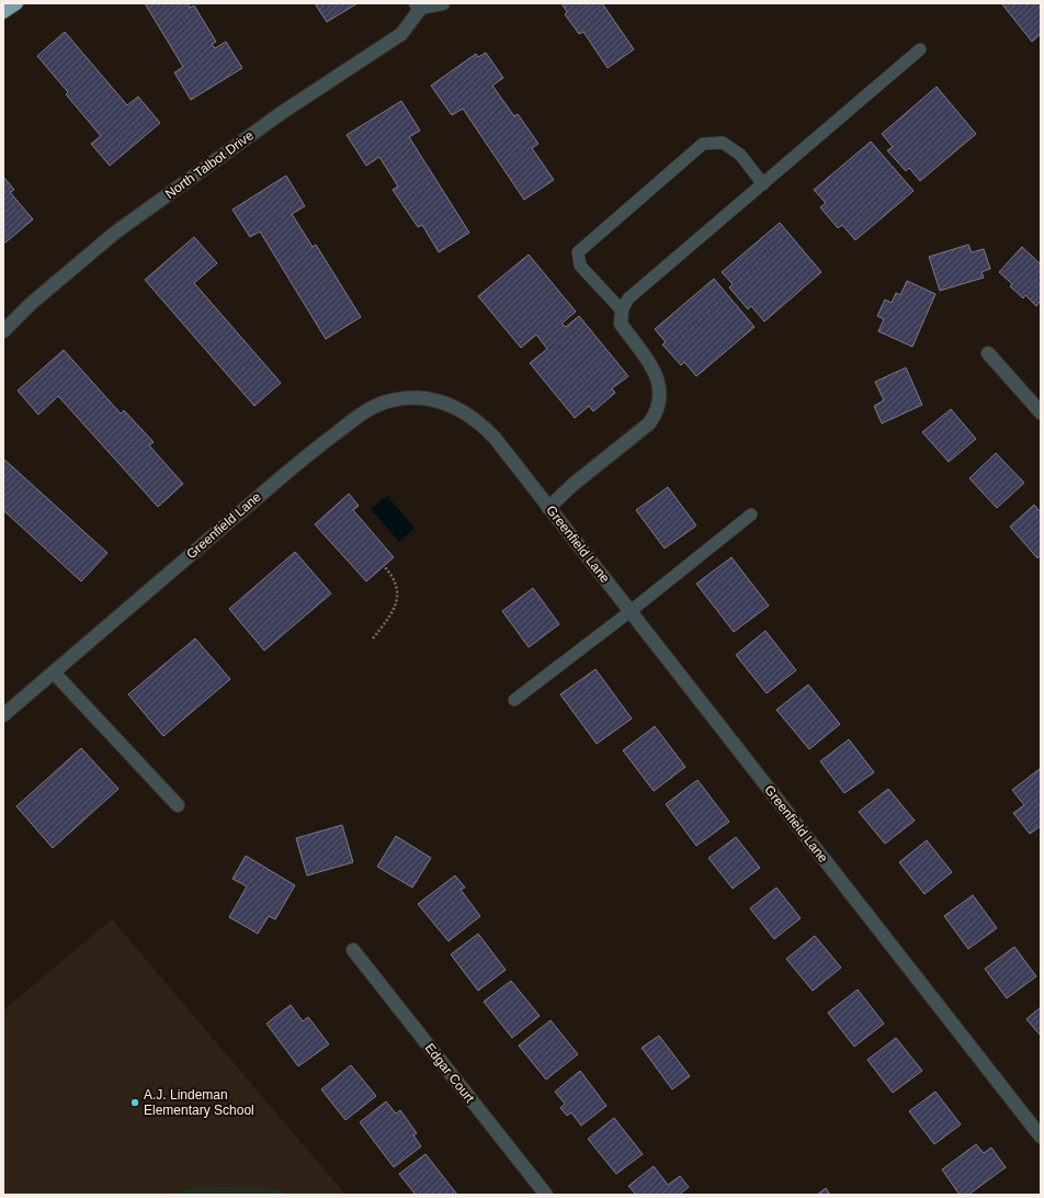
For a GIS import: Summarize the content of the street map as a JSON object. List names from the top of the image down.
{
  "streets": {
    "street": ["North Talbot Drive", "Greenfield Lane", "Edgar Court"]
  },
  "places": ["A.J. Lindeman Elementary School"]
}
